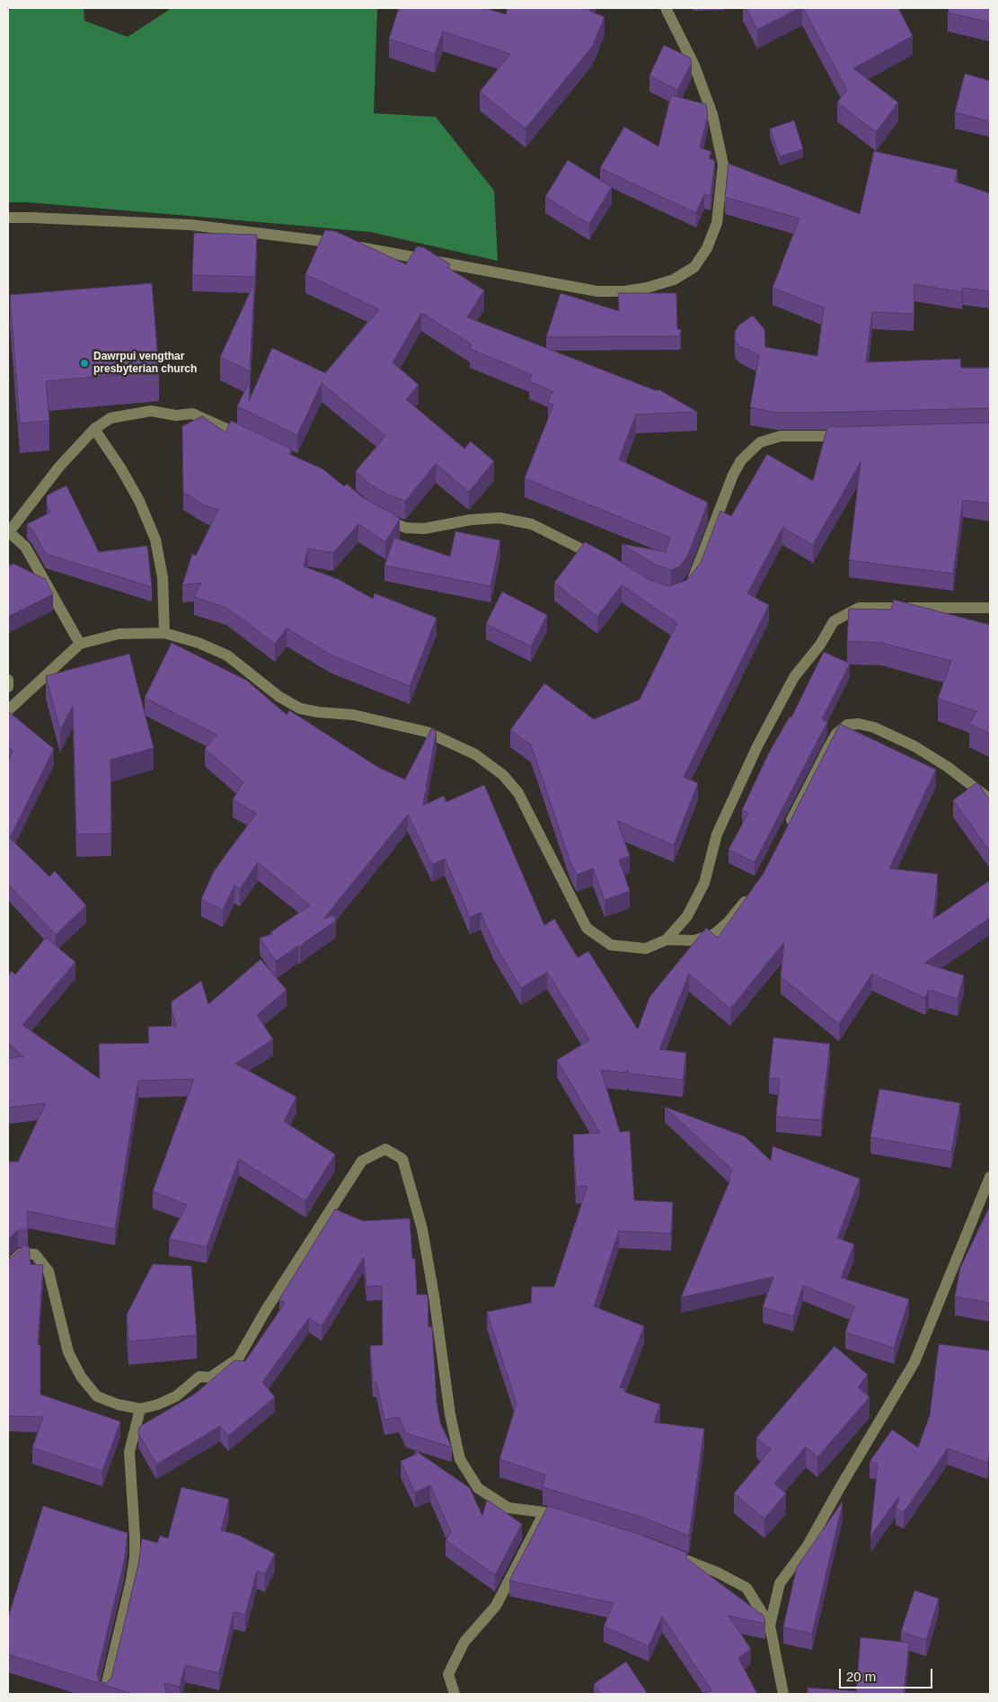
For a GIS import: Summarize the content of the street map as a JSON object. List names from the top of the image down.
{
  "places": ["Dawrpui vengthar presbyterian church"],
  "scale_bar": "20 m"
}
